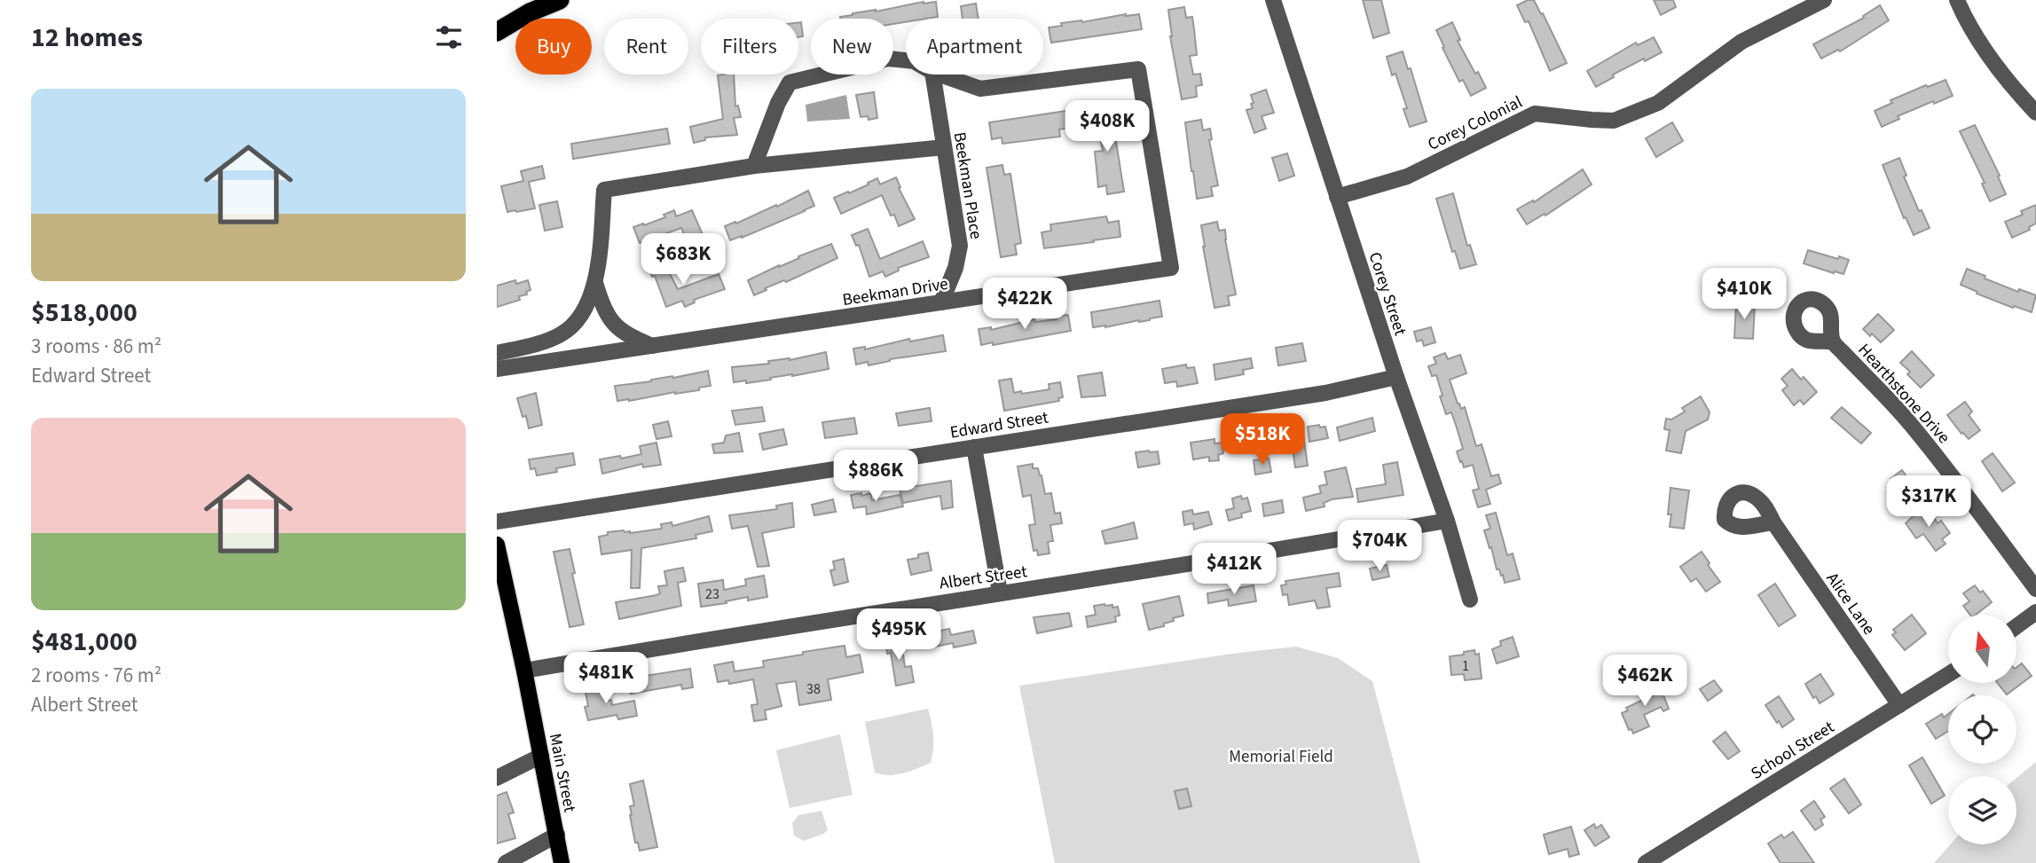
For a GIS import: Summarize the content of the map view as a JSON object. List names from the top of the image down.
{
  "streets": {
    "main road": ["Main Street"],
    "street": [
      "Corey Colonial",
      "Beekman Place",
      "Beekman Drive",
      "Corey Street",
      "Hearthstone Drive",
      "Edward Street",
      "Albert Street",
      "Alice Lane",
      "School Street"
    ]
  },
  "crossings": [
    ["Corey Colonial", "Corey Street"],
    ["Beekman Place", "Beekman Drive"],
    ["Corey Street", "Edward Street"],
    ["Corey Street", "Albert Street"],
    ["Albert Street", "Main Street"],
    ["Alice Lane", "School Street"]
  ],
  "parks": ["Memorial Field"],
  "house_numbers": ["23", "1", "38"],
  "north": "top",
  "page": {
    "heading": "12 homes",
    "chip": [
      "Buy",
      "Rent",
      "Filters",
      "New",
      "Apartment"
    ],
    "list": [
      {
        "name": "$518,000",
        "note": "3 rooms · 86 m² · Edward Street"
      },
      {
        "name": "$481,000",
        "note": "2 rooms · 76 m² · Albert Street"
      }
    ],
    "price": [
      "$408K",
      "$683K",
      "$410K",
      "$422K",
      "$518K",
      "$886K",
      "$317K",
      "$704K",
      "$412K",
      "$495K",
      "$481K",
      "$462K"
    ]
  }
}
